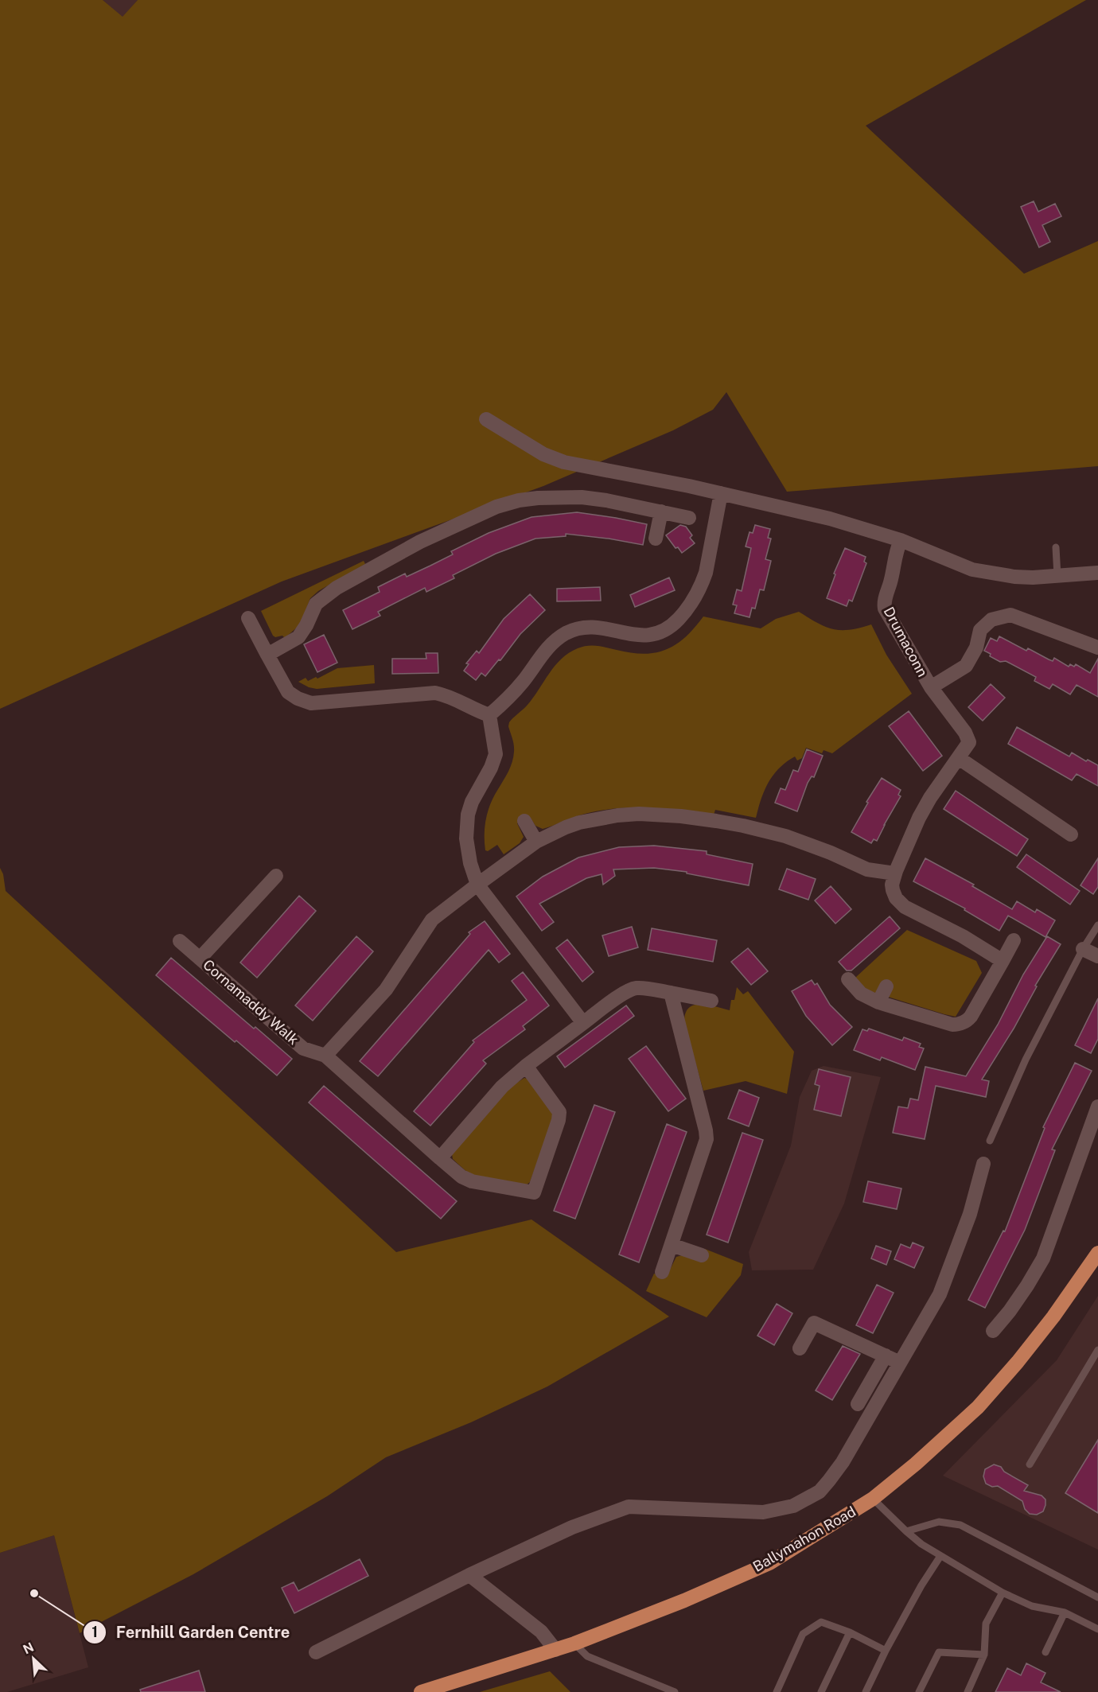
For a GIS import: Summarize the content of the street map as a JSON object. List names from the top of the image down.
{
  "streets": {
    "main road": ["Ballymahon Road"],
    "street": ["Drumaconn", "Cornamaddy Walk"]
  },
  "places": ["Fernhill Garden Centre"],
  "north": "top left"
}
